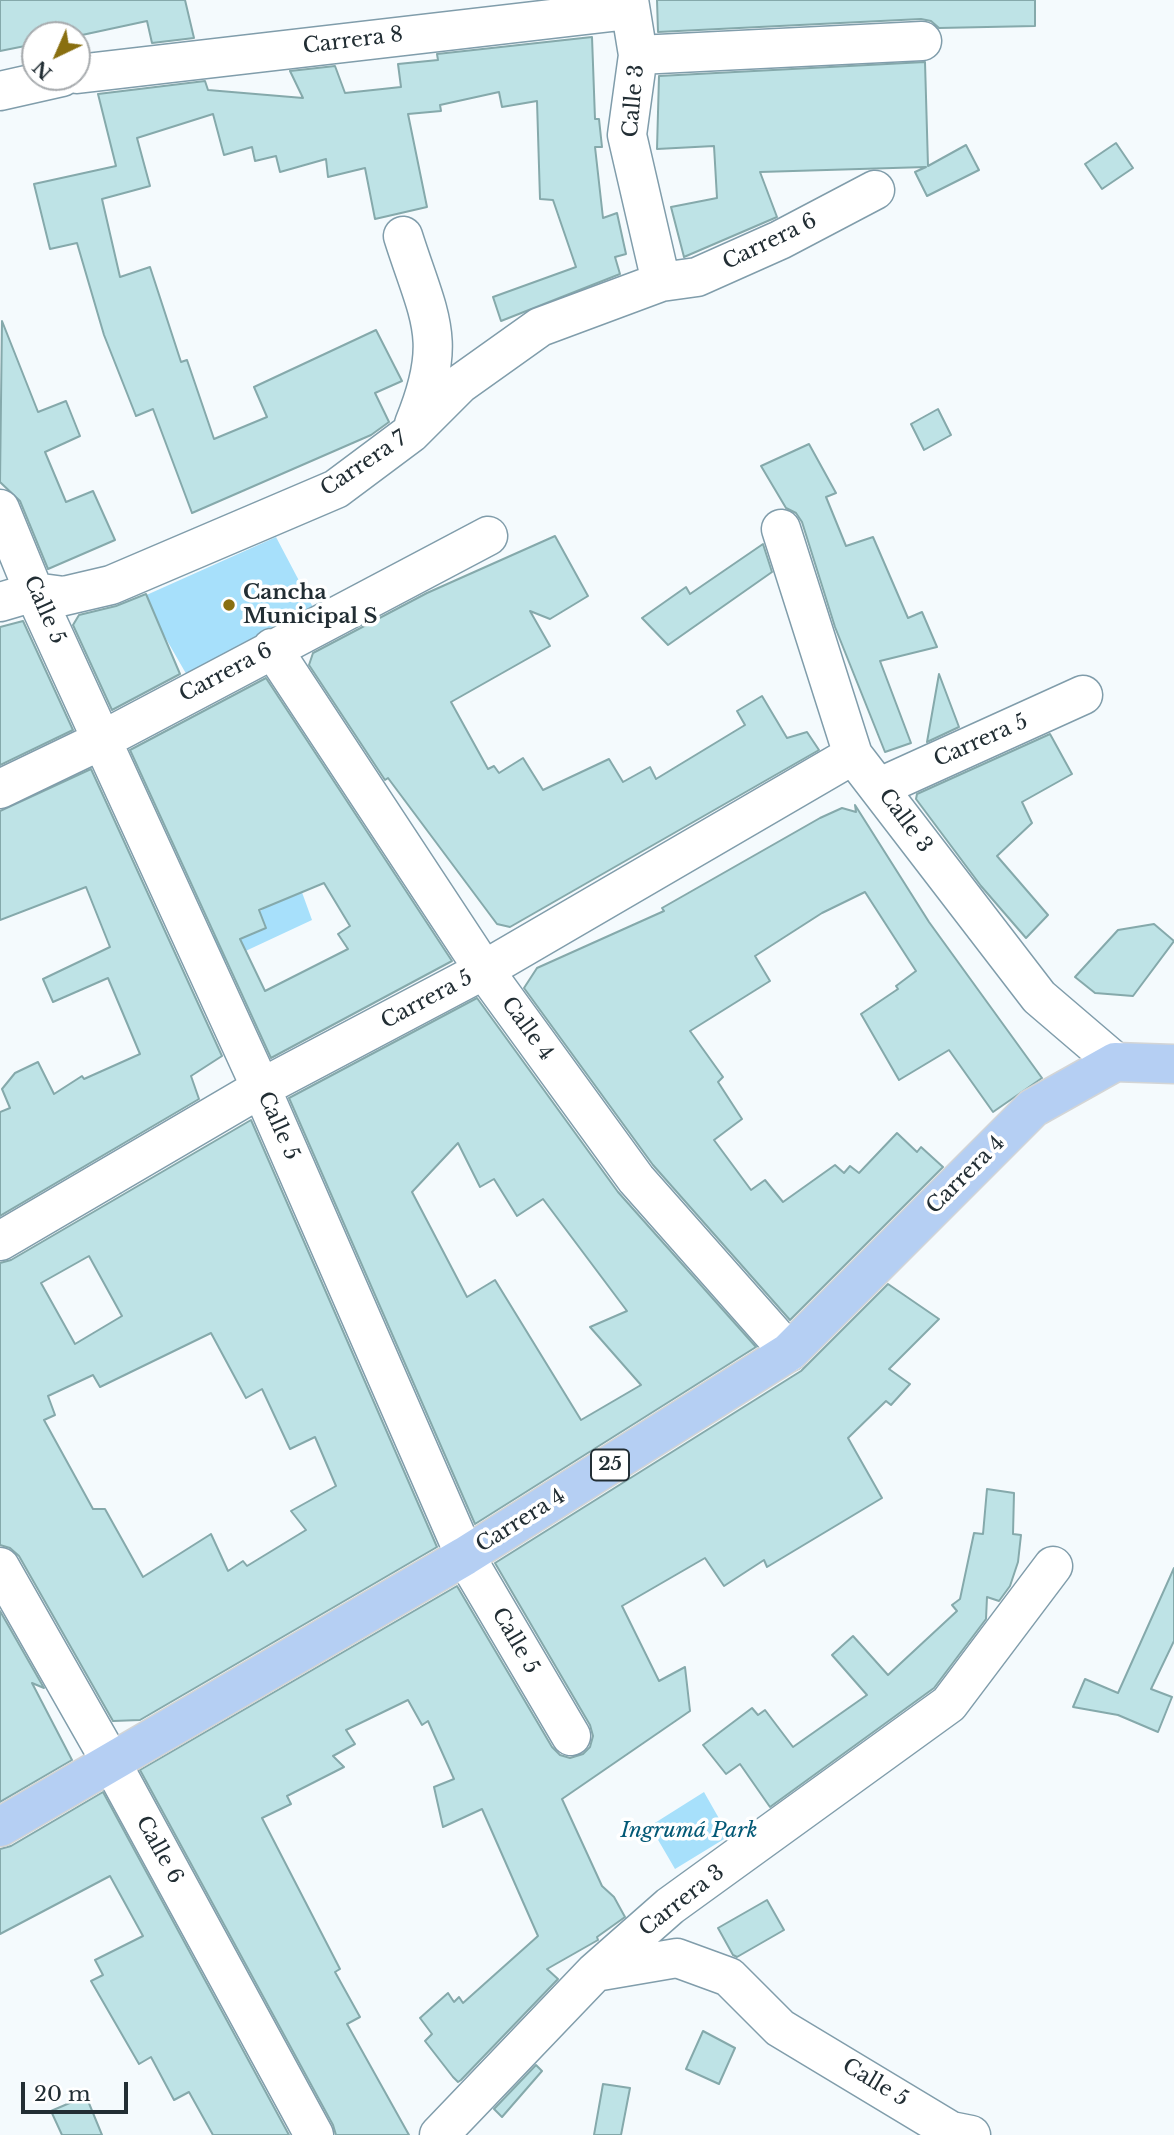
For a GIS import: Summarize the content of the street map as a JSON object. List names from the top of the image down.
{
  "streets": {
    "main road": ["Carrera 4", "25"],
    "street": [
      "Carrera 8",
      "Calle 3",
      "Carrera 6",
      "Carrera 7",
      "Calle 5",
      "Carrera 5",
      "Calle 4",
      "Calle 6",
      "Carrera 3"
    ]
  },
  "crossings": [
    ["Carrera 8", "Calle 3"],
    ["Calle 3", "Carrera 6"],
    ["Calle 3", "Carrera 7"],
    ["Calle 3", "Carrera 5"],
    ["Calle 3", "Carrera 4"],
    ["Carrera 6", "Carrera 7"],
    ["Carrera 6", "Calle 5"],
    ["Carrera 6", "Calle 4"],
    ["Carrera 7", "Calle 5"],
    ["Calle 5", "Carrera 5"],
    ["Calle 5", "Carrera 4"],
    ["Calle 5", "Carrera 3"],
    ["Carrera 5", "Calle 4"],
    ["Calle 4", "Carrera 4"],
    ["Carrera 4", "Calle 6"]
  ],
  "parks": ["Ingrumá Park"],
  "places": ["Cancha Municipal S"],
  "scale_bar": "20 m",
  "north": "bottom left"
}
